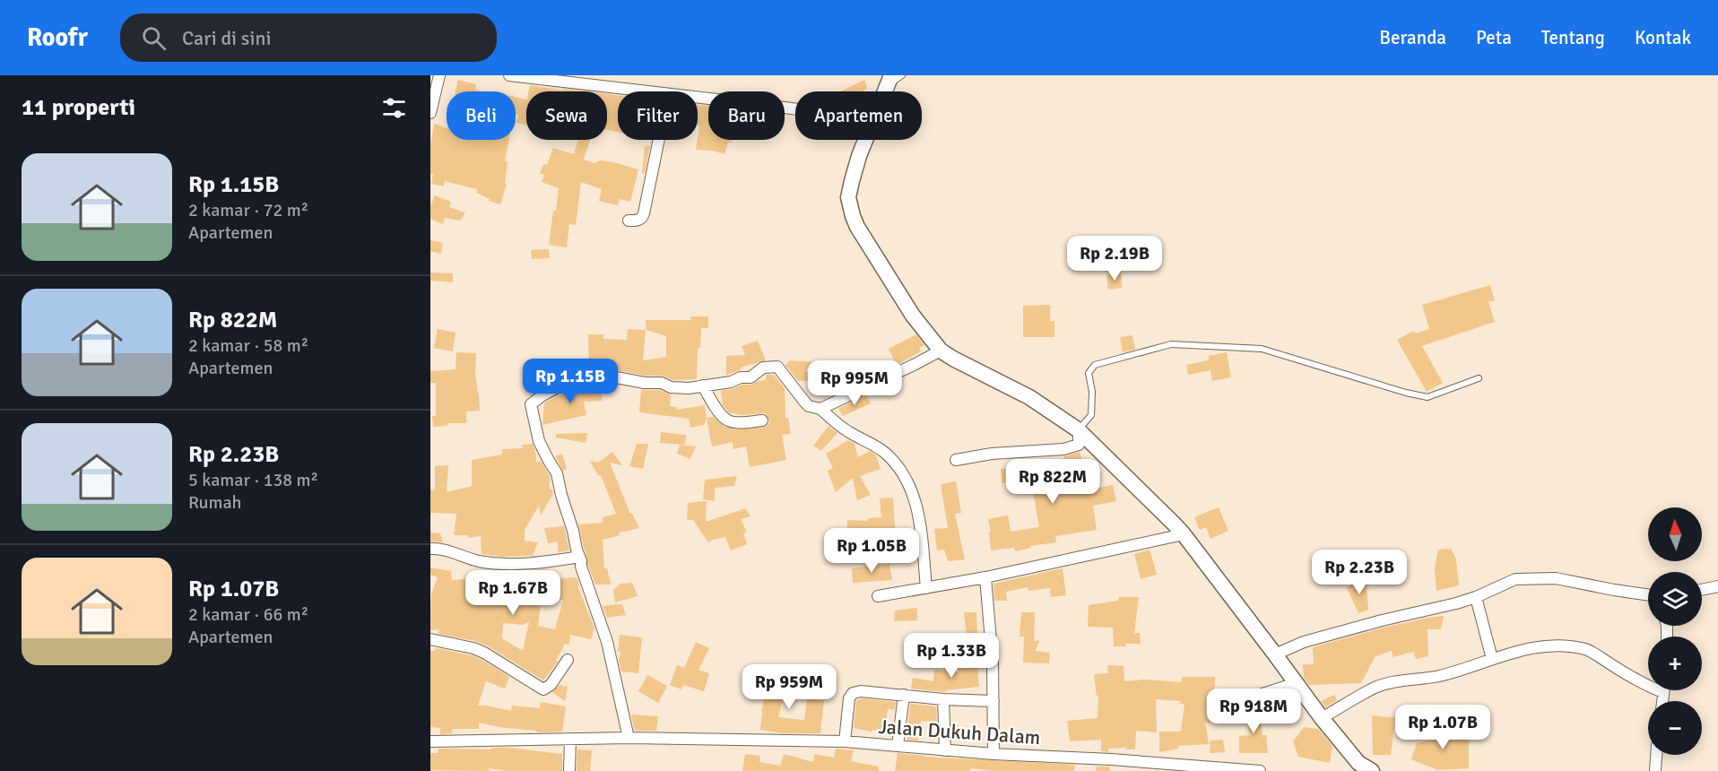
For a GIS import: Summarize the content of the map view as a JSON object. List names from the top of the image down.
{
  "streets": {
    "street": ["Jalan Dukuh Dalam"]
  },
  "north": "top",
  "page": {
    "header": "Roofr",
    "search": "Cari di sini",
    "nav": [
      "Beranda",
      "Peta",
      "Tentang",
      "Kontak"
    ],
    "heading": "11 properti",
    "chip": [
      "Beli",
      "Sewa",
      "Filter",
      "Baru",
      "Apartemen"
    ],
    "list": [
      {
        "name": "Rp 1.15B",
        "note": "2 kamar · 72 m² · Apartemen"
      },
      {
        "name": "Rp 822M",
        "note": "2 kamar · 58 m² · Apartemen"
      },
      {
        "name": "Rp 2.23B",
        "note": "5 kamar · 138 m² · Rumah"
      },
      {
        "name": "Rp 1.07B",
        "note": "2 kamar · 66 m² · Apartemen"
      }
    ],
    "price": [
      "Rp 2.19B",
      "Rp 1.15B",
      "Rp 995M",
      "Rp 822M",
      "Rp 1.05B",
      "Rp 2.23B",
      "Rp 1.67B",
      "Rp 1.33B",
      "Rp 959M",
      "Rp 918M",
      "Rp 1.07B"
    ],
    "map_buttons": ["+", "−"]
  }
}
